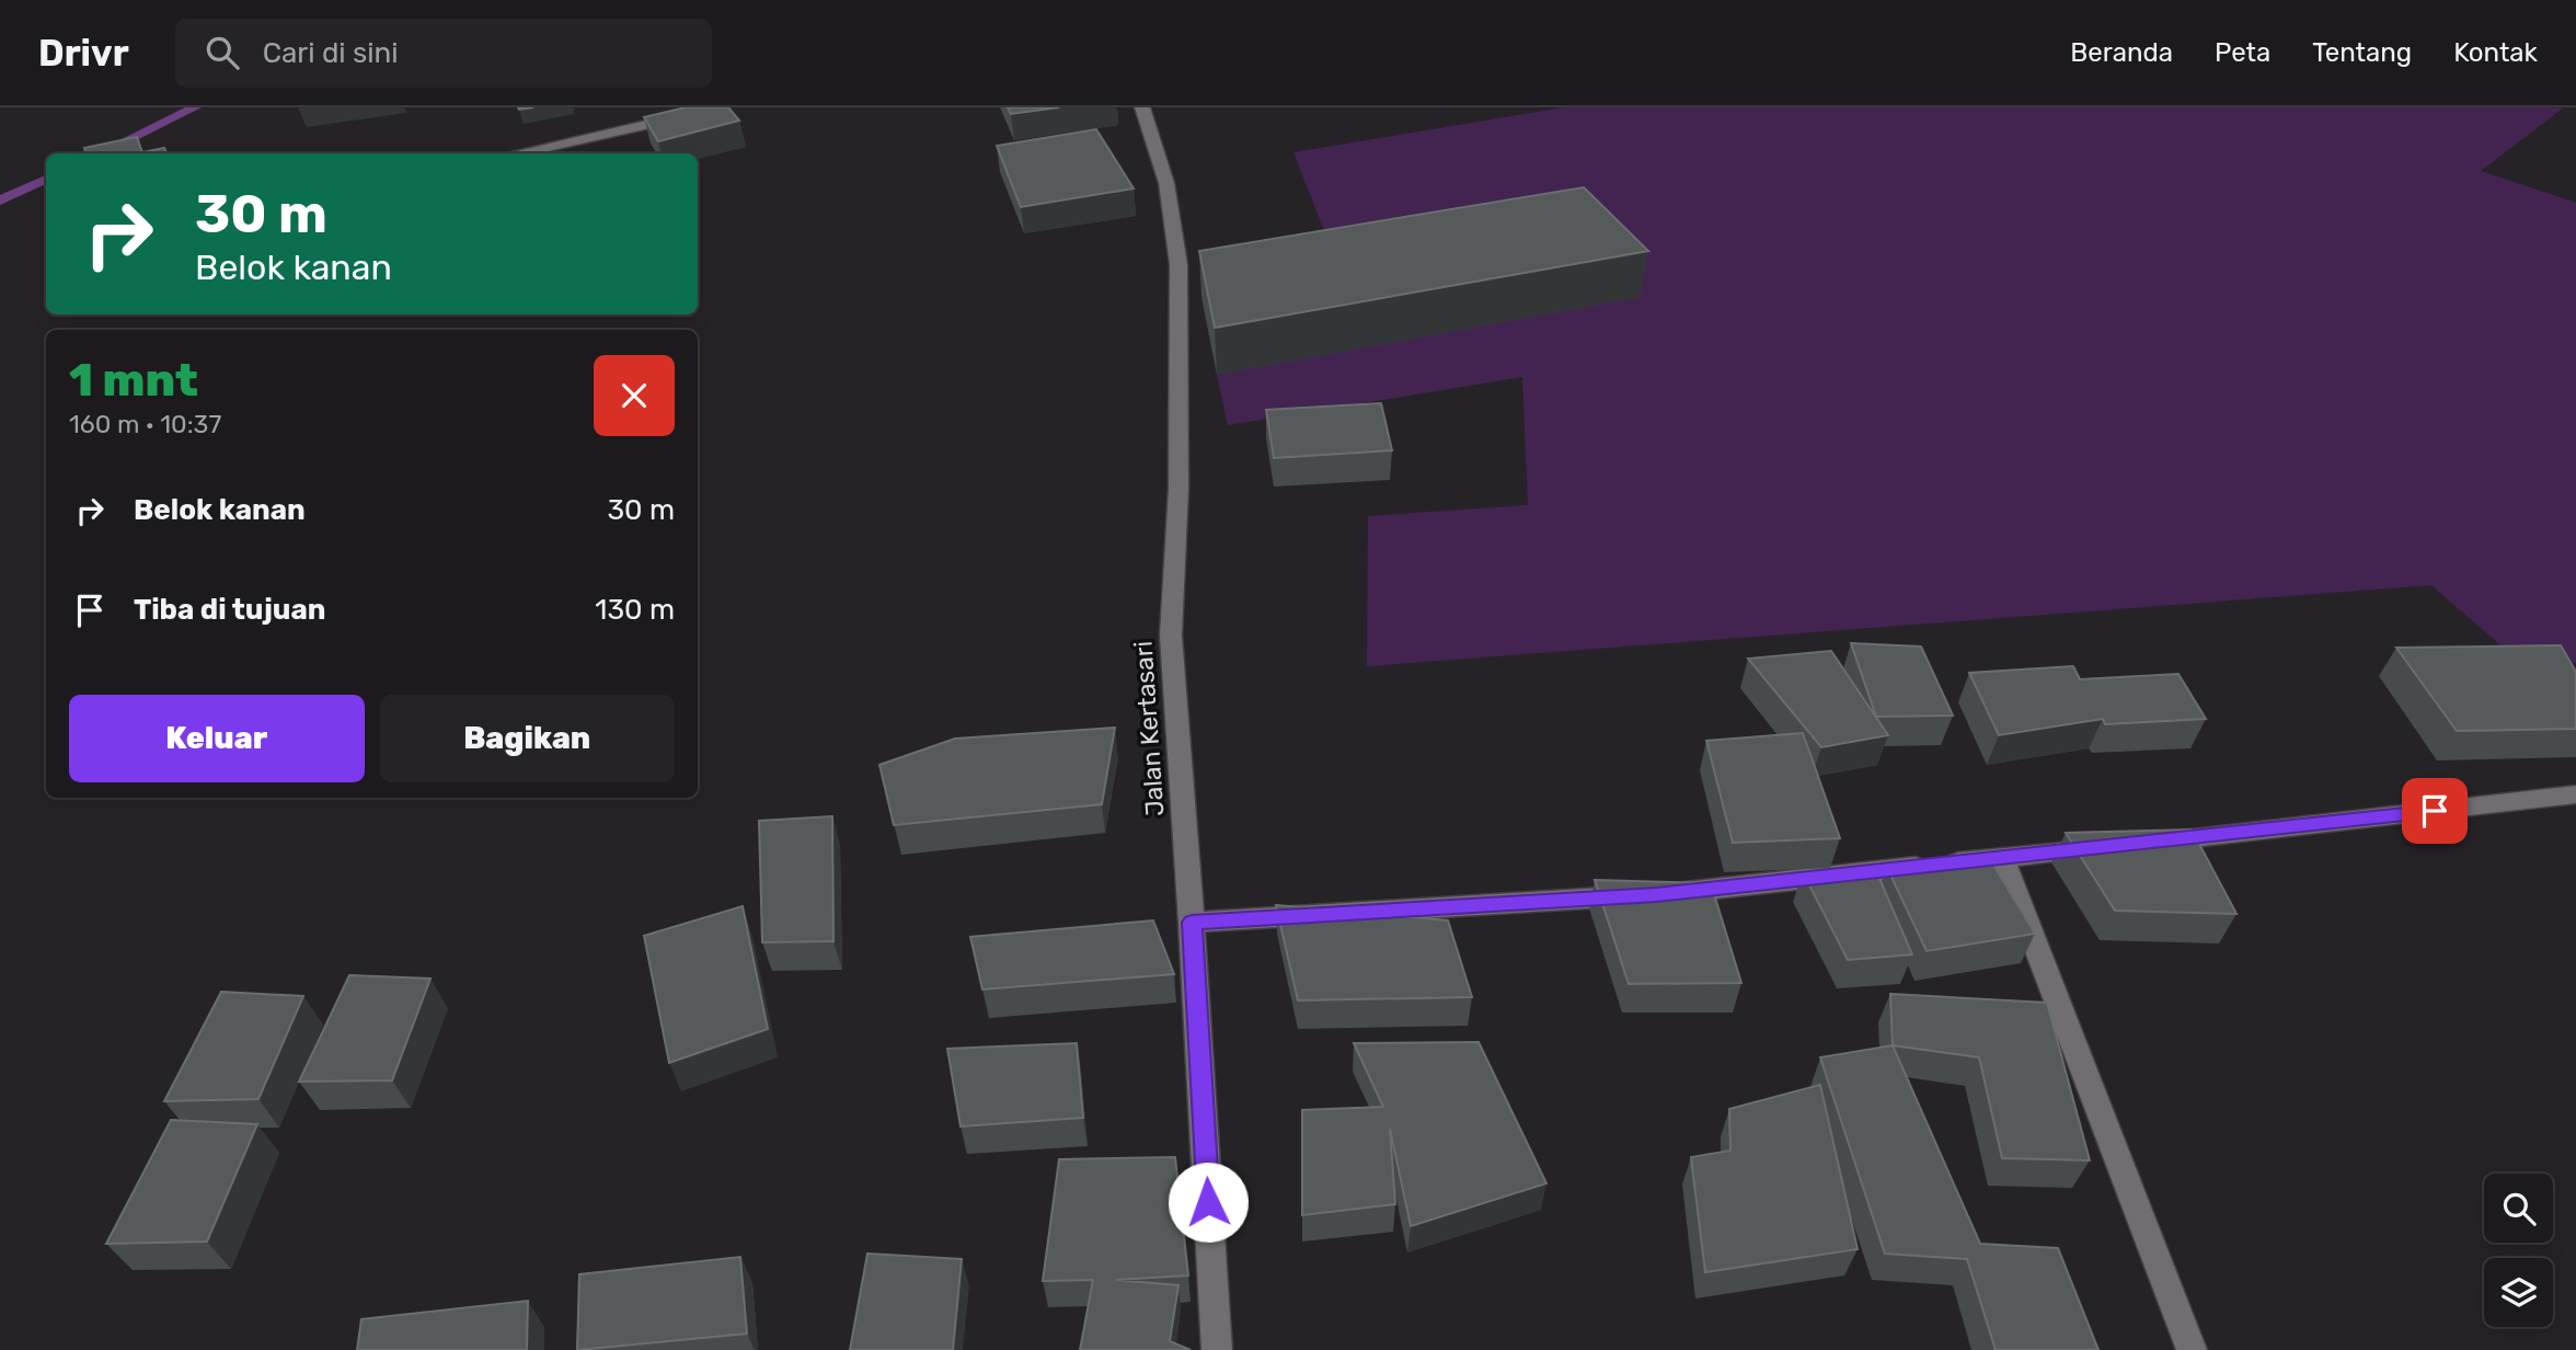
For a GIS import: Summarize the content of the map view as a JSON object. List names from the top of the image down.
{
  "streets": {
    "street": ["Jalan Kertasari"]
  },
  "page": {
    "header": "Drivr",
    "search": "Cari di sini",
    "nav": [
      "Beranda",
      "Peta",
      "Tentang",
      "Kontak"
    ],
    "turn": ["30 m", "Belok kanan"],
    "heading": ["1 mnt", "160 m · 10:37"],
    "list": [
      {
        "name": "Belok kanan",
        "value": "30 m"
      },
      {
        "name": "Tiba di tujuan",
        "value": "130 m"
      }
    ],
    "buttons": ["Keluar", "Bagikan"]
  }
}
